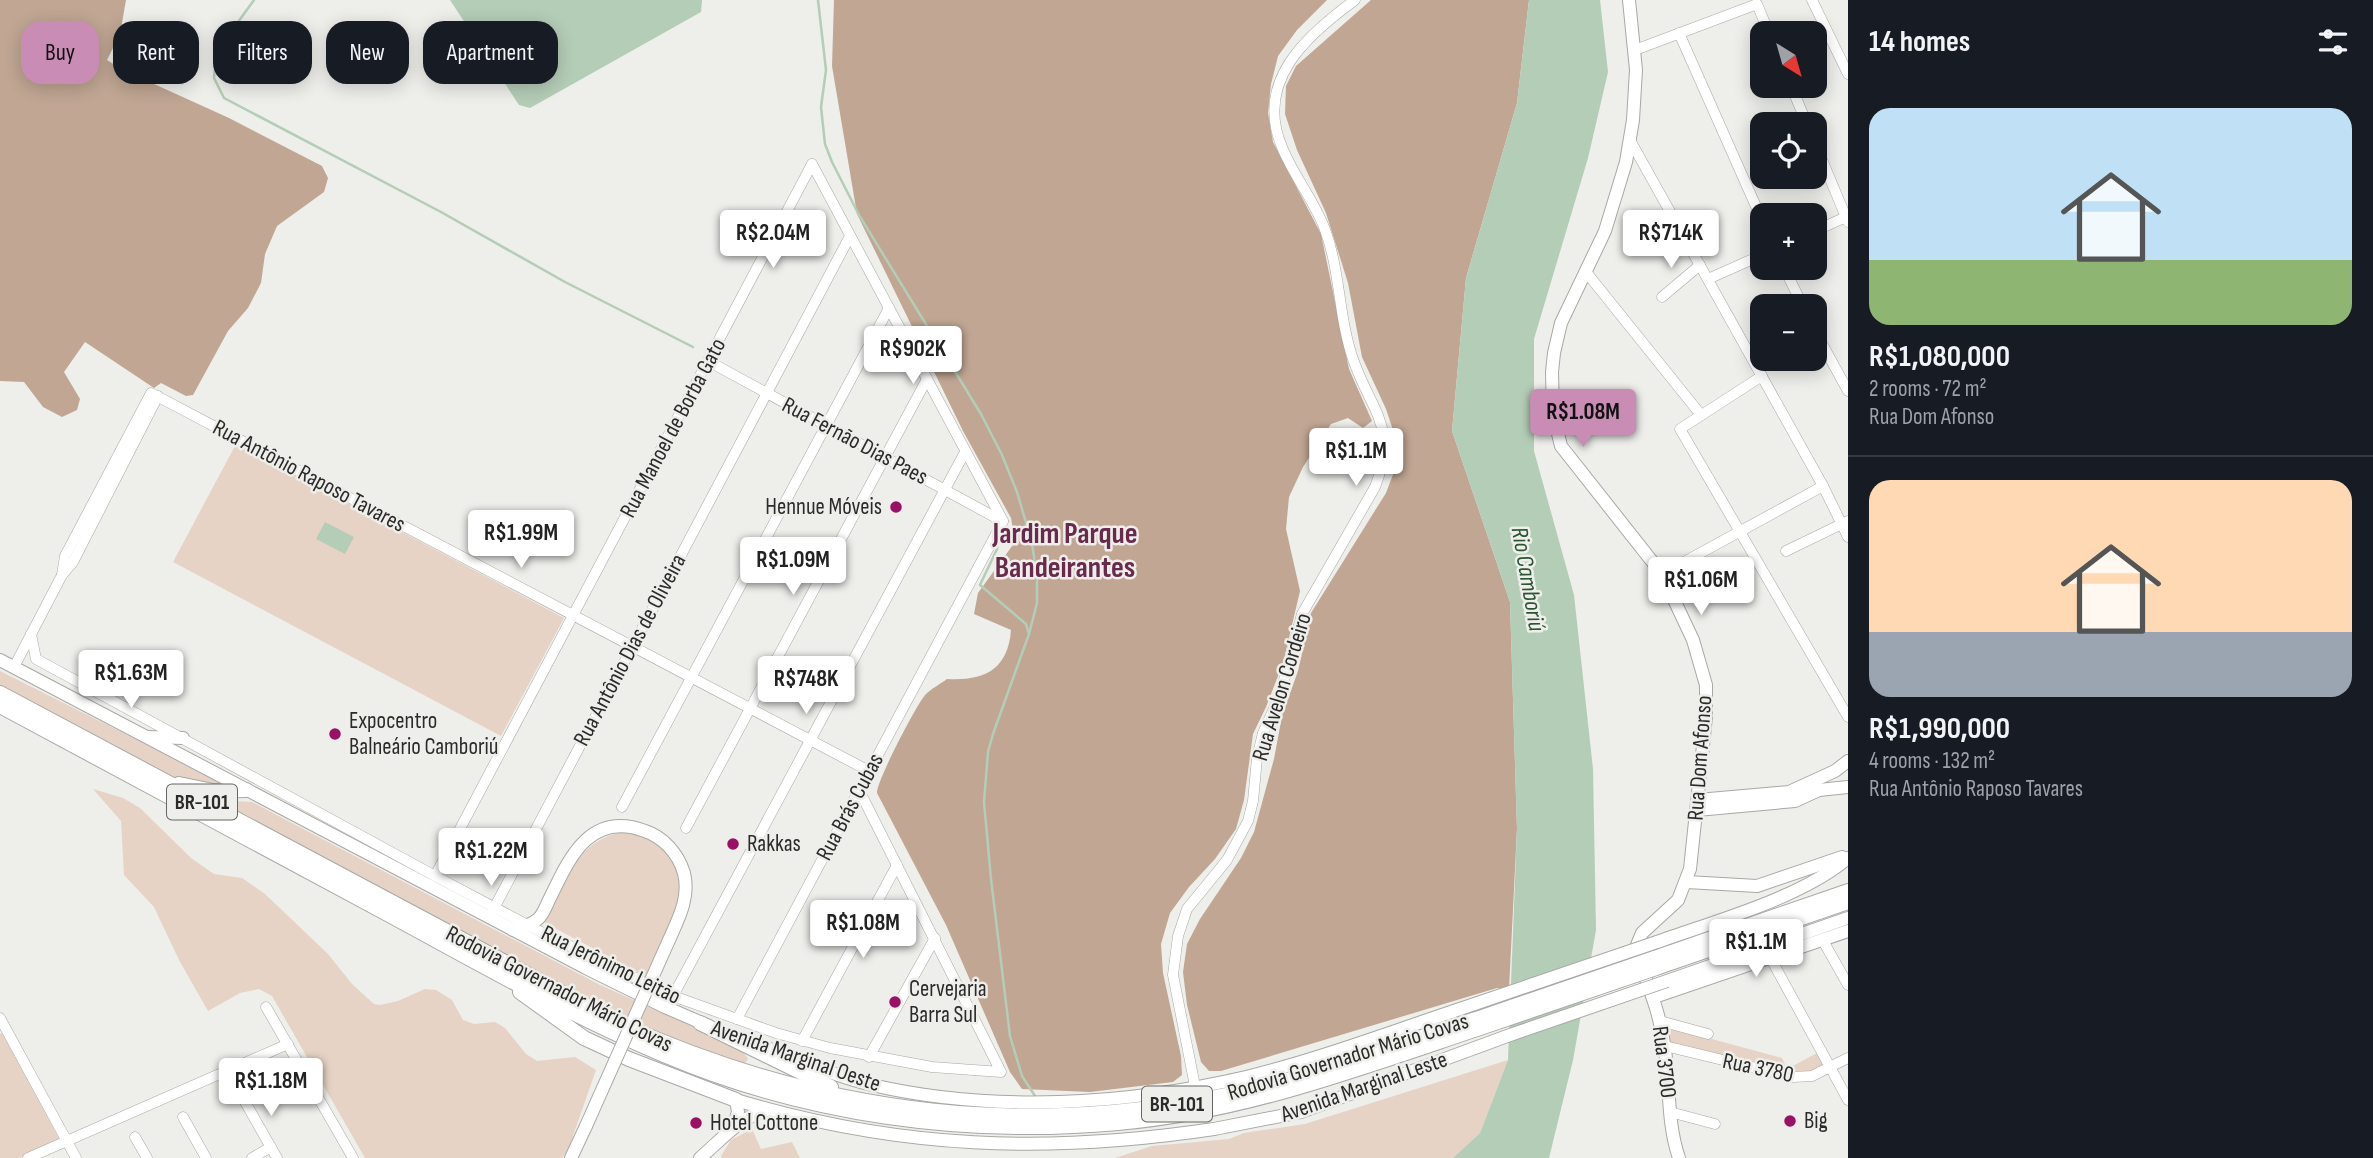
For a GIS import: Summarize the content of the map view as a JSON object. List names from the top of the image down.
{
  "streets": {
    "highway": ["BR-101", "Rodovia Governador Mário Covas"],
    "main road": [
      "Rua Dom Afonso",
      "Avenida Marginal Oeste",
      "Rua 3700",
      "Avenida Marginal Leste"
    ],
    "street": [
      "Rua Manoel de Borba Gato",
      "Rua Fernão Dias Paes",
      "Rua Antônio Raposo Tavares",
      "Rua Antônio Dias de Oliveira",
      "Rua Avelon Cordeiro",
      "Rua Brás Cubas",
      "Rua Jerônimo Leitão",
      "Rua 3780"
    ]
  },
  "crossings": [
    ["Rua Manoel de Borba Gato", "Rua Fernão Dias Paes"],
    ["Rua Manoel de Borba Gato", "Rua Antônio Raposo Tavares"],
    ["Rua Manoel de Borba Gato", "Rua Antônio Dias de Oliveira"],
    ["Rua Manoel de Borba Gato", "Rua Jerônimo Leitão"],
    ["Rua Fernão Dias Paes", "Rua Antônio Dias de Oliveira"],
    ["Rua Fernão Dias Paes", "Rua Brás Cubas"],
    ["Rua Antônio Raposo Tavares", "Rua Antônio Dias de Oliveira"],
    ["Rua Antônio Raposo Tavares", "Rua Brás Cubas"],
    ["Rua Antônio Raposo Tavares", "Rua Jerônimo Leitão"],
    ["Rua Antônio Dias de Oliveira", "Rua Jerônimo Leitão"],
    ["Rua Antônio Dias de Oliveira", "Avenida Marginal Oeste"],
    ["Rua Avelon Cordeiro", "Avenida Marginal Oeste"],
    ["Rua Dom Afonso", "Avenida Marginal Oeste"],
    ["Rua Dom Afonso", "Rua 3700"],
    ["Rua Brás Cubas", "Rua Jerônimo Leitão"],
    ["Rua Jerônimo Leitão", "Avenida Marginal Oeste"],
    ["Rua 3700", "Rua 3780"]
  ],
  "districts": ["Jardim Parque Bandeirantes"],
  "water": ["Rio Camboriú"],
  "places": [
    "Hennue Móveis",
    "Expocentro Balneário Camboriú",
    "Rakkas",
    "Cervejaria Barra Sul",
    "Big",
    "Hotel Cottone"
  ],
  "north": "bottom right",
  "page": {
    "heading": "14 homes",
    "map_buttons": ["+", "−"],
    "chip": [
      "Buy",
      "Rent",
      "Filters",
      "New",
      "Apartment"
    ],
    "list": [
      {
        "name": "R$1,080,000",
        "note": "2 rooms · 72 m² · Rua Dom Afonso"
      },
      {
        "name": "R$1,990,000",
        "note": "4 rooms · 132 m² · Rua Antônio Raposo Tavares"
      }
    ],
    "price": [
      "R$2.04M",
      "R$714K",
      "R$902K",
      "R$1.08M",
      "R$1.1M",
      "R$1.99M",
      "R$1.09M",
      "R$1.06M",
      "R$1.63M",
      "R$748K",
      "R$1.22M",
      "R$1.08M",
      "R$1.1M",
      "R$1.18M"
    ]
  }
}
